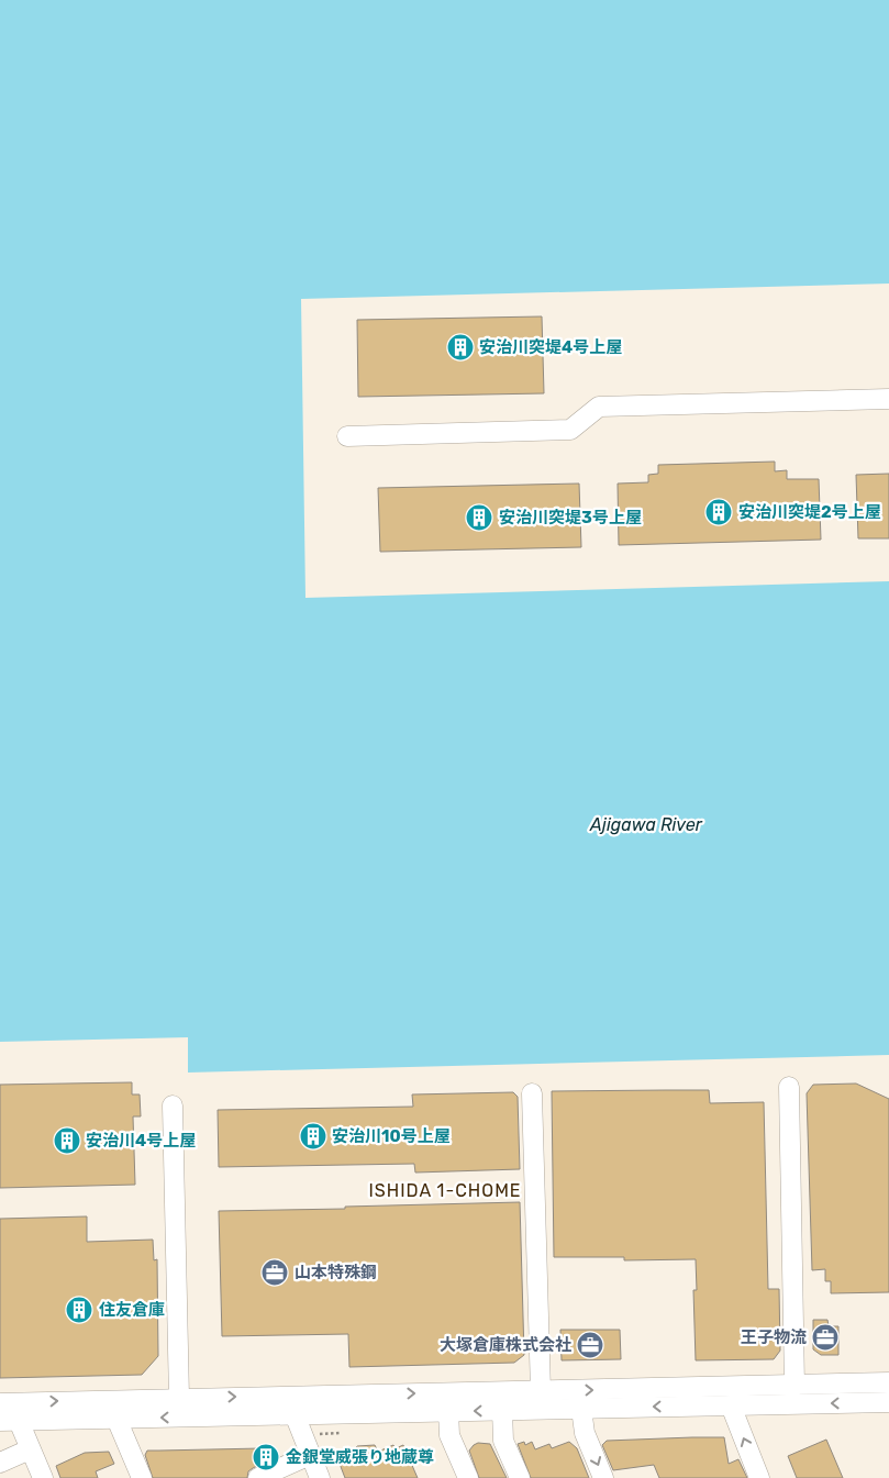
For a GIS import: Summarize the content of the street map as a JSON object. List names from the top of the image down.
{
  "districts": ["ISHIDA 1-CHOME"],
  "water": ["Ajigawa River"],
  "places": {
    "building": [
      "安治川突堤4号上屋",
      "安治川突堤2号上屋",
      "安治川突堤3号上屋",
      "安治川10号上屋",
      "安治川4号上屋",
      "住友倉庫",
      "金銀堂威張り地蔵尊"
    ],
    "office": ["山本特殊鋼", "王子物流", "大塚倉庫株式会社"]
  }
}
